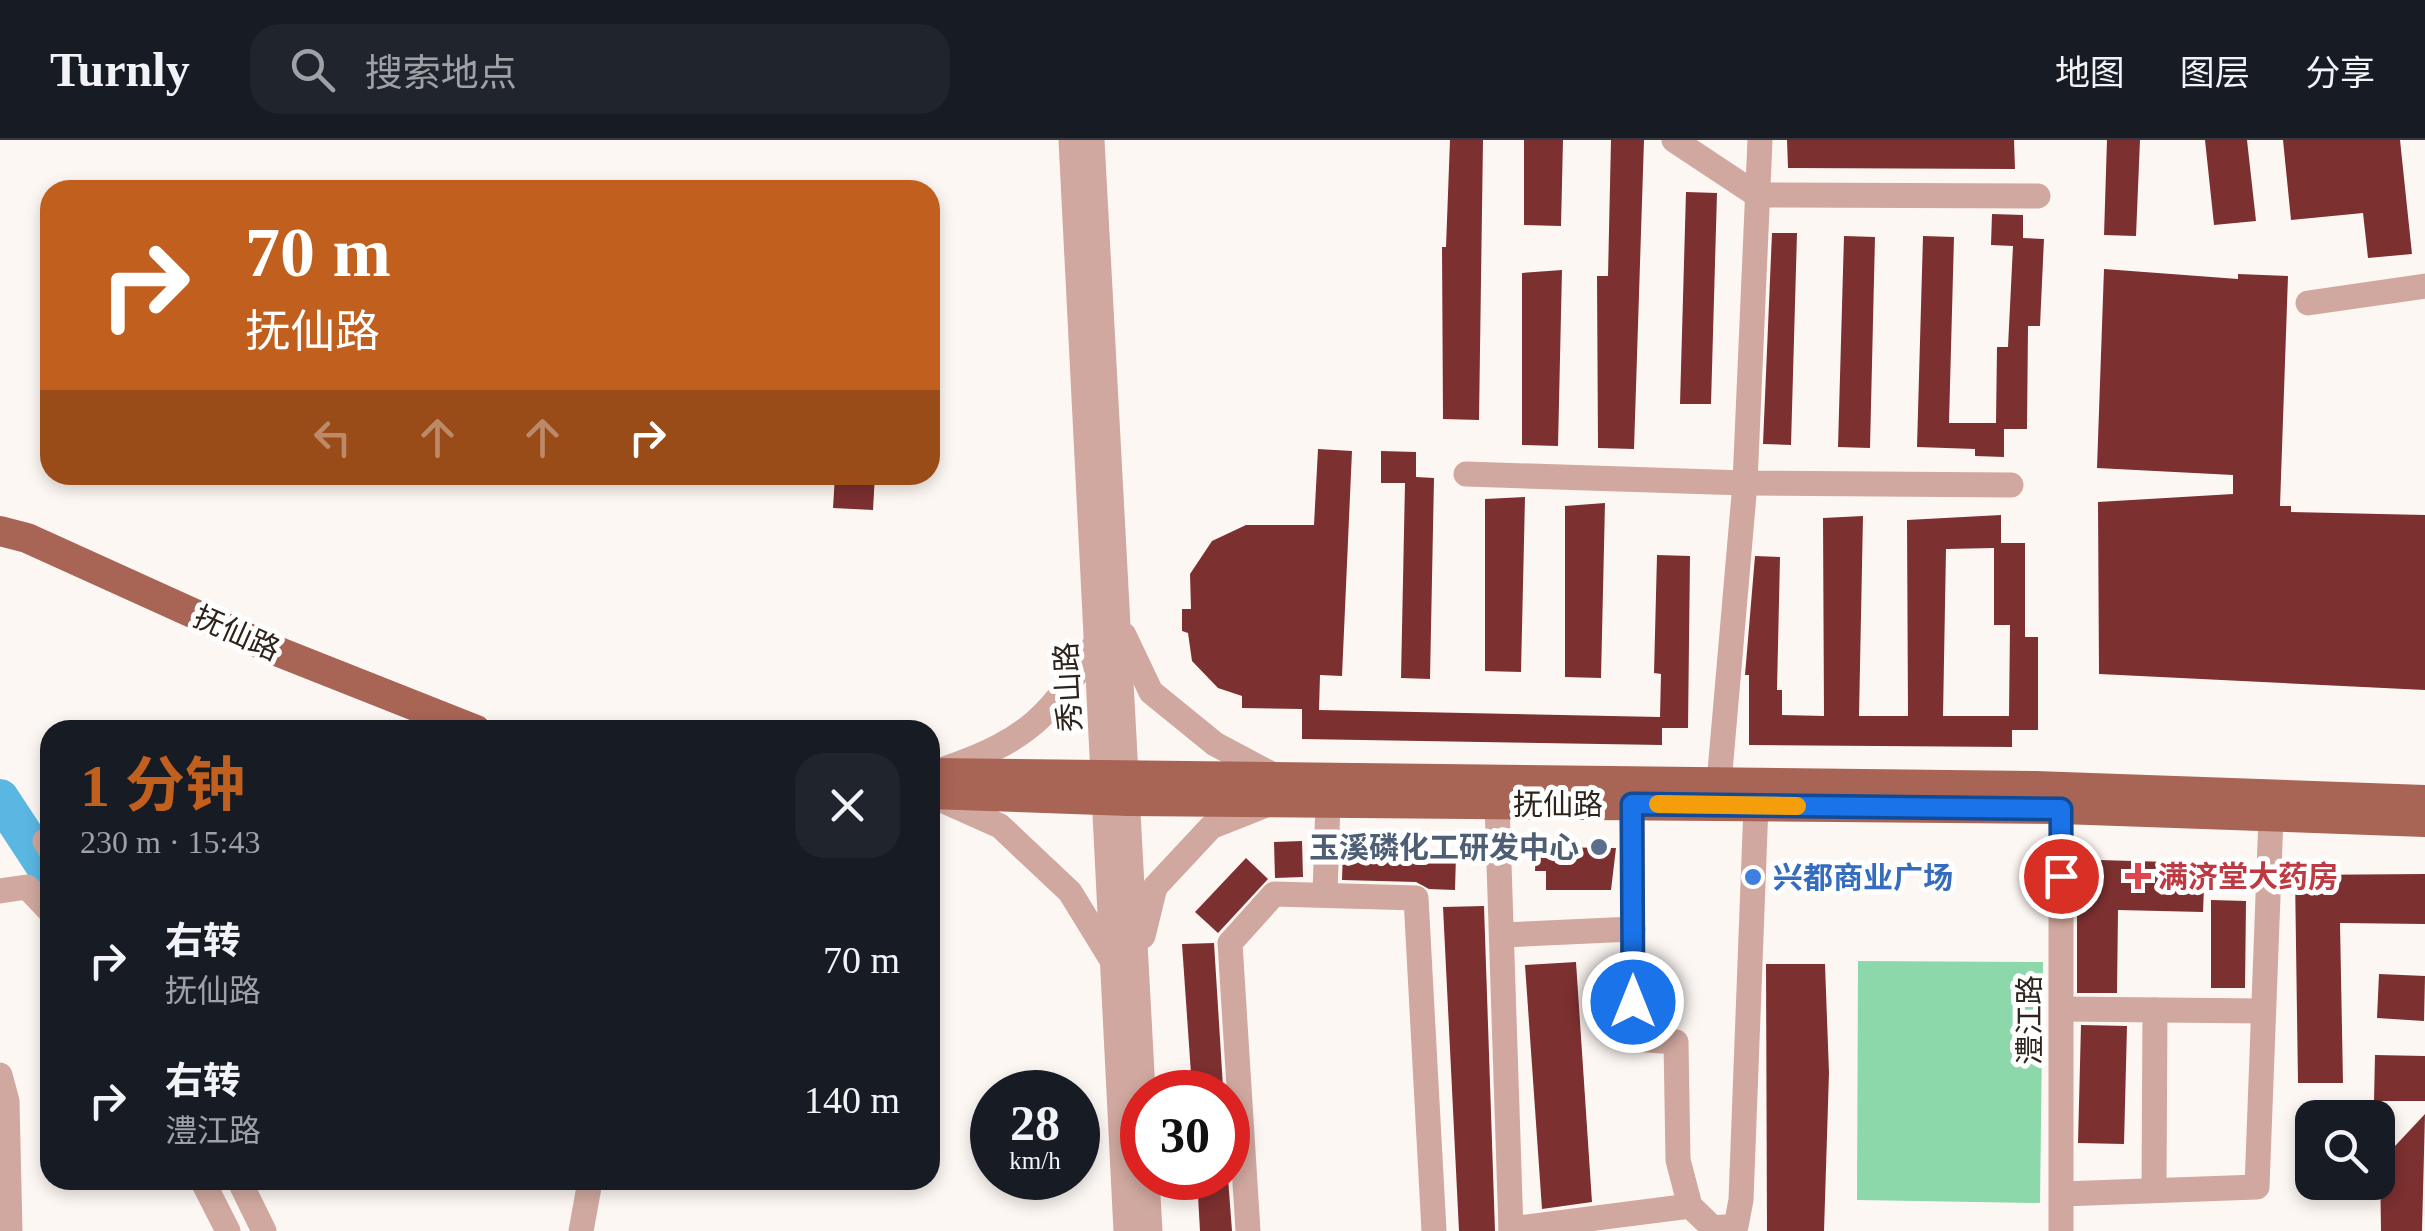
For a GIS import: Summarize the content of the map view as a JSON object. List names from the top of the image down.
{
  "streets": {
    "main road": ["抚仙路"],
    "street": ["秀山路", "澧江路"]
  },
  "crossings": [
    ["抚仙路", "秀山路"],
    ["抚仙路", "澧江路"]
  ],
  "places": {
    "other": ["玉溪磷化工研发中心", "兴都商业广场"],
    "health": ["满济堂大药房"]
  },
  "page": {
    "header": "Turnly",
    "search": "搜索地点",
    "nav": ["地图", "图层", "分享"],
    "turn": ["70 m", "抚仙路"],
    "heading": ["1 分钟", "230 m · 15:43"],
    "list": [
      {
        "name": "右转",
        "note": "抚仙路",
        "value": "70 m"
      },
      {
        "name": "右转",
        "note": "澧江路",
        "value": "140 m"
      }
    ],
    "speed": "28 km/h",
    "limit": "30"
  }
}
